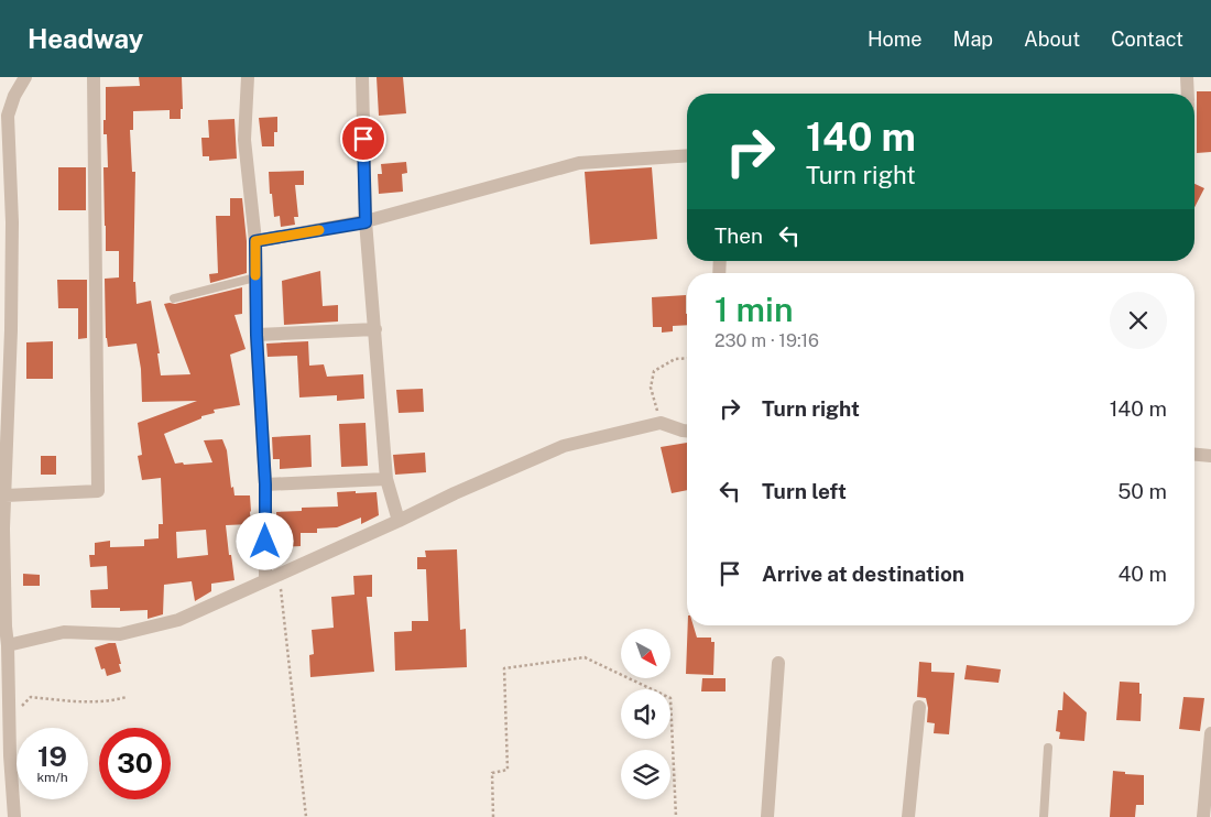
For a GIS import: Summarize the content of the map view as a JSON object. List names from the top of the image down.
{
  "north": "bottom right",
  "page": {
    "header": "Headway",
    "nav": [
      "Home",
      "Map",
      "About",
      "Contact"
    ],
    "turn": ["140 m", "Turn right"],
    "then": "Then",
    "heading": ["1 min", "230 m · 19:16"],
    "list": [
      {
        "name": "Turn right",
        "value": "140 m"
      },
      {
        "name": "Turn left",
        "value": "50 m"
      },
      {
        "name": "Arrive at destination",
        "value": "40 m"
      }
    ],
    "speed": "19 km/h",
    "limit": "30"
  }
}
